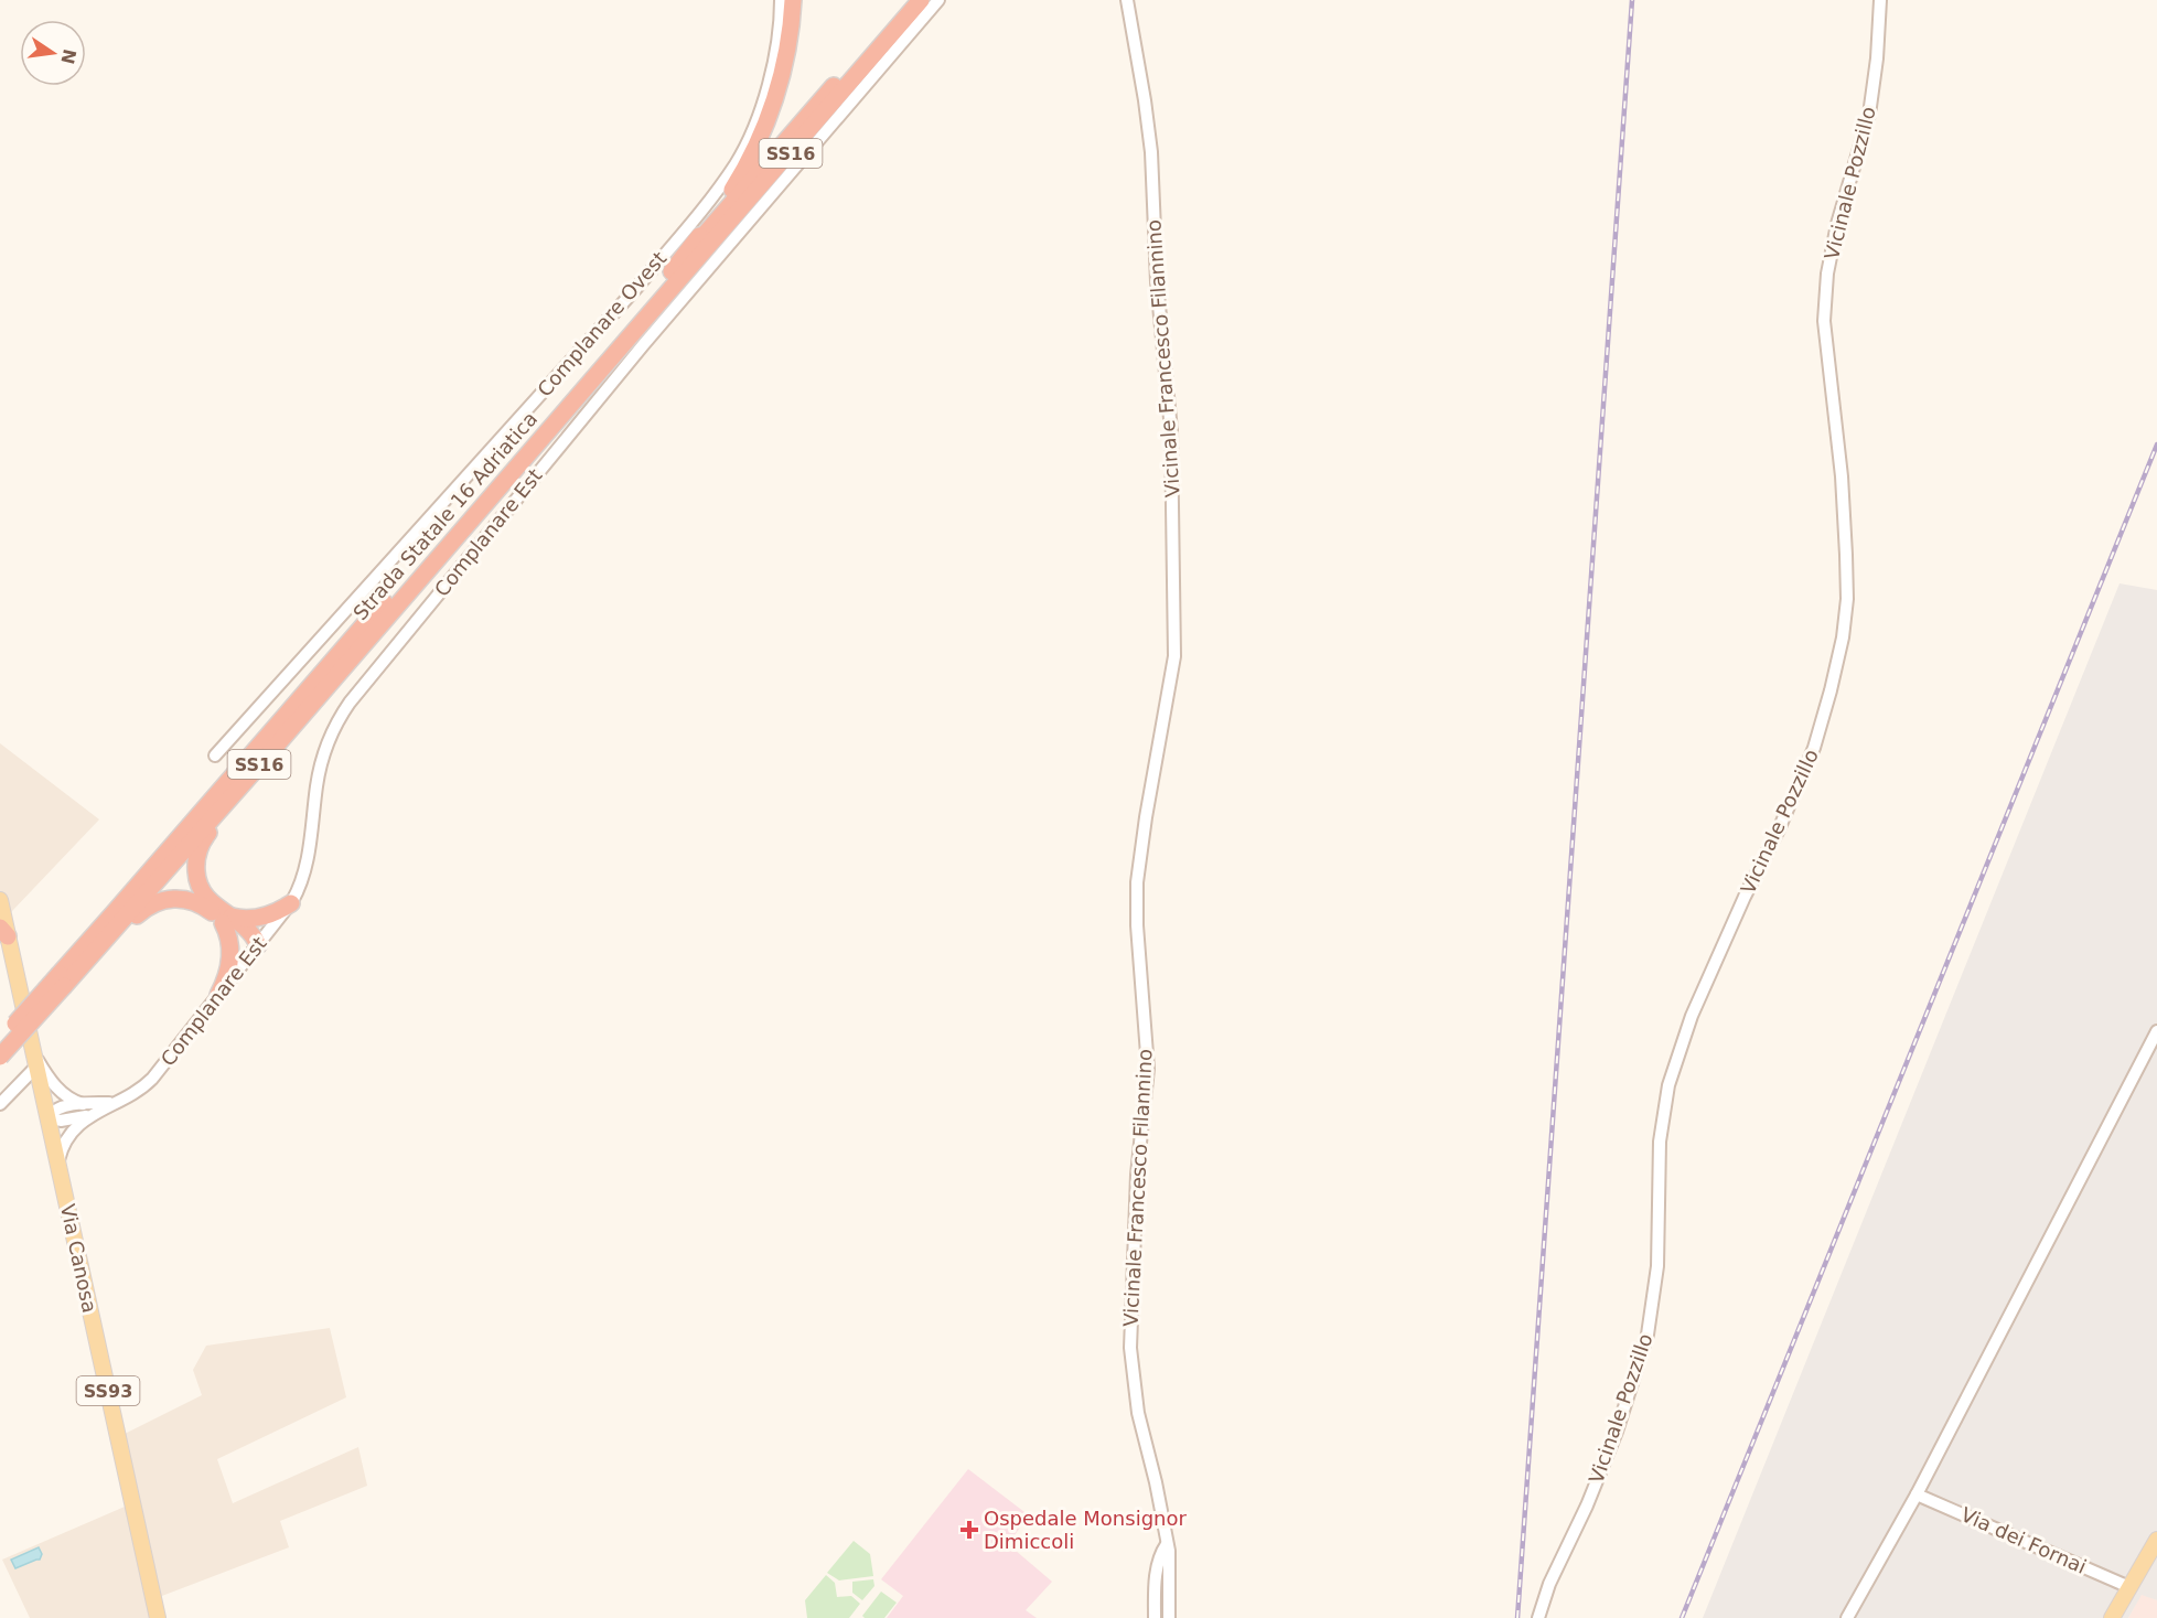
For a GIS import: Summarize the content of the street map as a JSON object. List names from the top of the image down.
{
  "streets": {
    "highway": ["SS16", "Strada Statale 16 Adriatica"],
    "main road": ["Via Canosa", "SS93"],
    "street": [
      "Vicinale Pozzillo",
      "Complanare Ovest",
      "Vicinale Francesco Filannino",
      "Complanare Est",
      "Via dei Fornai"
    ]
  },
  "crossings": [
    ["SS16", "Strada Statale 16 Adriatica"],
    ["SS16", "Complanare Est"],
    ["Complanare Est", "Via Canosa"]
  ],
  "places": {
    "health": ["Ospedale Monsignor Dimiccoli"]
  },
  "north": "right"
}
